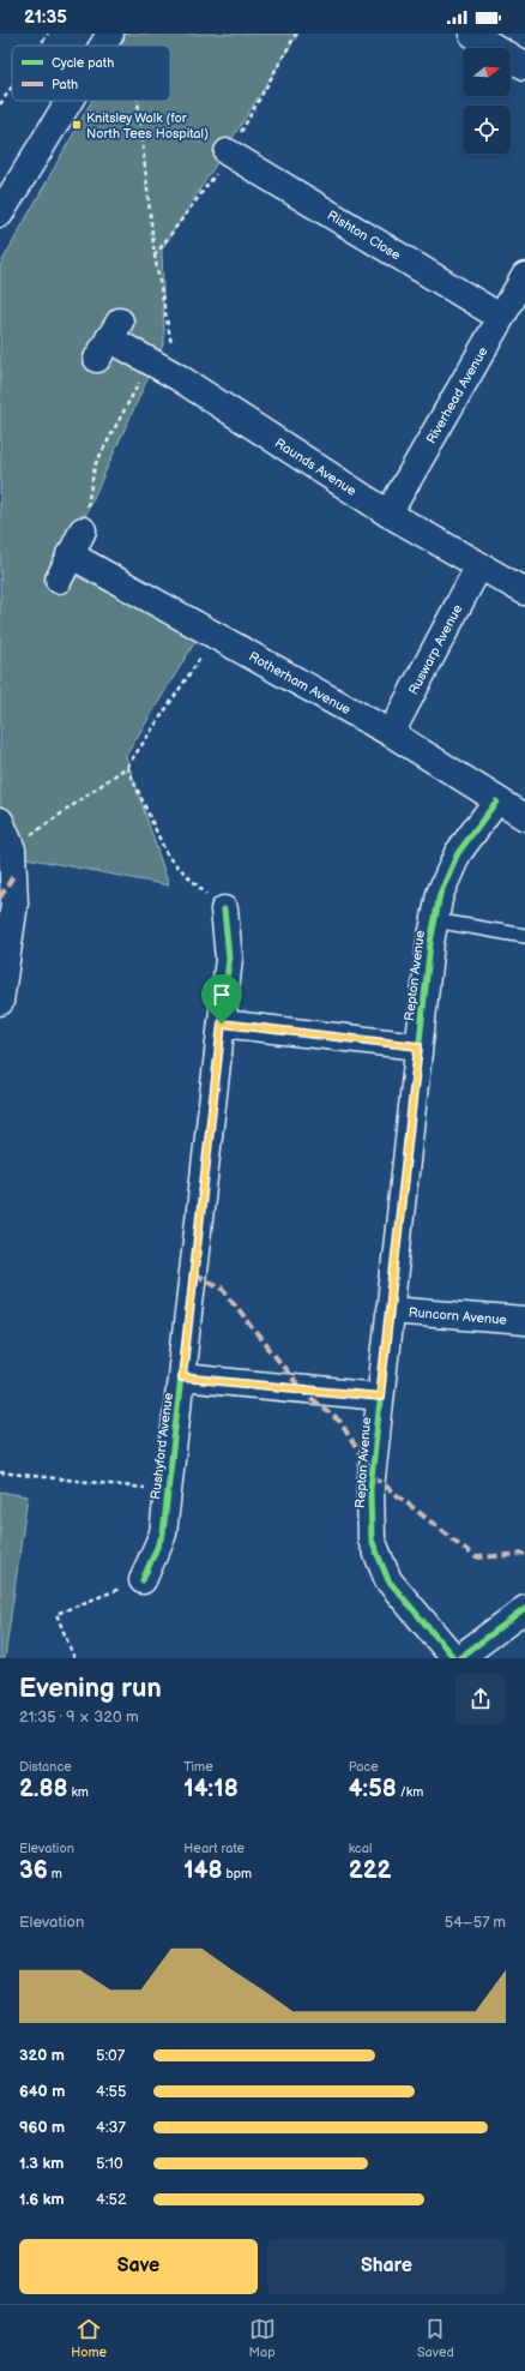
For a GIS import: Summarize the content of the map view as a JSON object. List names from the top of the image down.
{
  "streets": {
    "street": [
      "Rishton Close",
      "Riverhead Avenue",
      "Raunds Avenue",
      "Ruswarp Avenue",
      "Rotherham Avenue",
      "Repton Avenue",
      "Runcorn Avenue",
      "Rushyford Avenue"
    ]
  },
  "crossings": [
    ["Rishton Close", "Riverhead Avenue"],
    ["Riverhead Avenue", "Raunds Avenue"],
    ["Raunds Avenue", "Ruswarp Avenue"],
    ["Ruswarp Avenue", "Rotherham Avenue"],
    ["Rotherham Avenue", "Repton Avenue"],
    ["Repton Avenue", "Runcorn Avenue"]
  ],
  "places": {
    "transit": ["Knitsley Walk (for North Tees Hospital)"]
  },
  "legend": ["Cycle path", "Path"],
  "north": "right",
  "page": {
    "status": "21:35",
    "heading": ["Evening run", "21:35 · 9 × 320 m"],
    "stats": [
      ["Distance", "2.88 km"],
      ["Time", "14:18"],
      ["Pace", "4:58 /km"],
      ["Elevation", "36 m"],
      ["Heart rate", "148 bpm"],
      ["kcal", "222"]
    ],
    "chart": ["Elevation", "54–57 m"],
    "list": [
      {
        "name": "320 m",
        "note": "5:07"
      },
      {
        "name": "640 m",
        "note": "4:55"
      },
      {
        "name": "960 m",
        "note": "4:37"
      },
      {
        "name": "1.3 km",
        "note": "5:10"
      },
      {
        "name": "1.6 km",
        "note": "4:52"
      }
    ],
    "buttons": ["Save", "Share"],
    "tabs": ["Home", "Map", "Saved"]
  }
}
